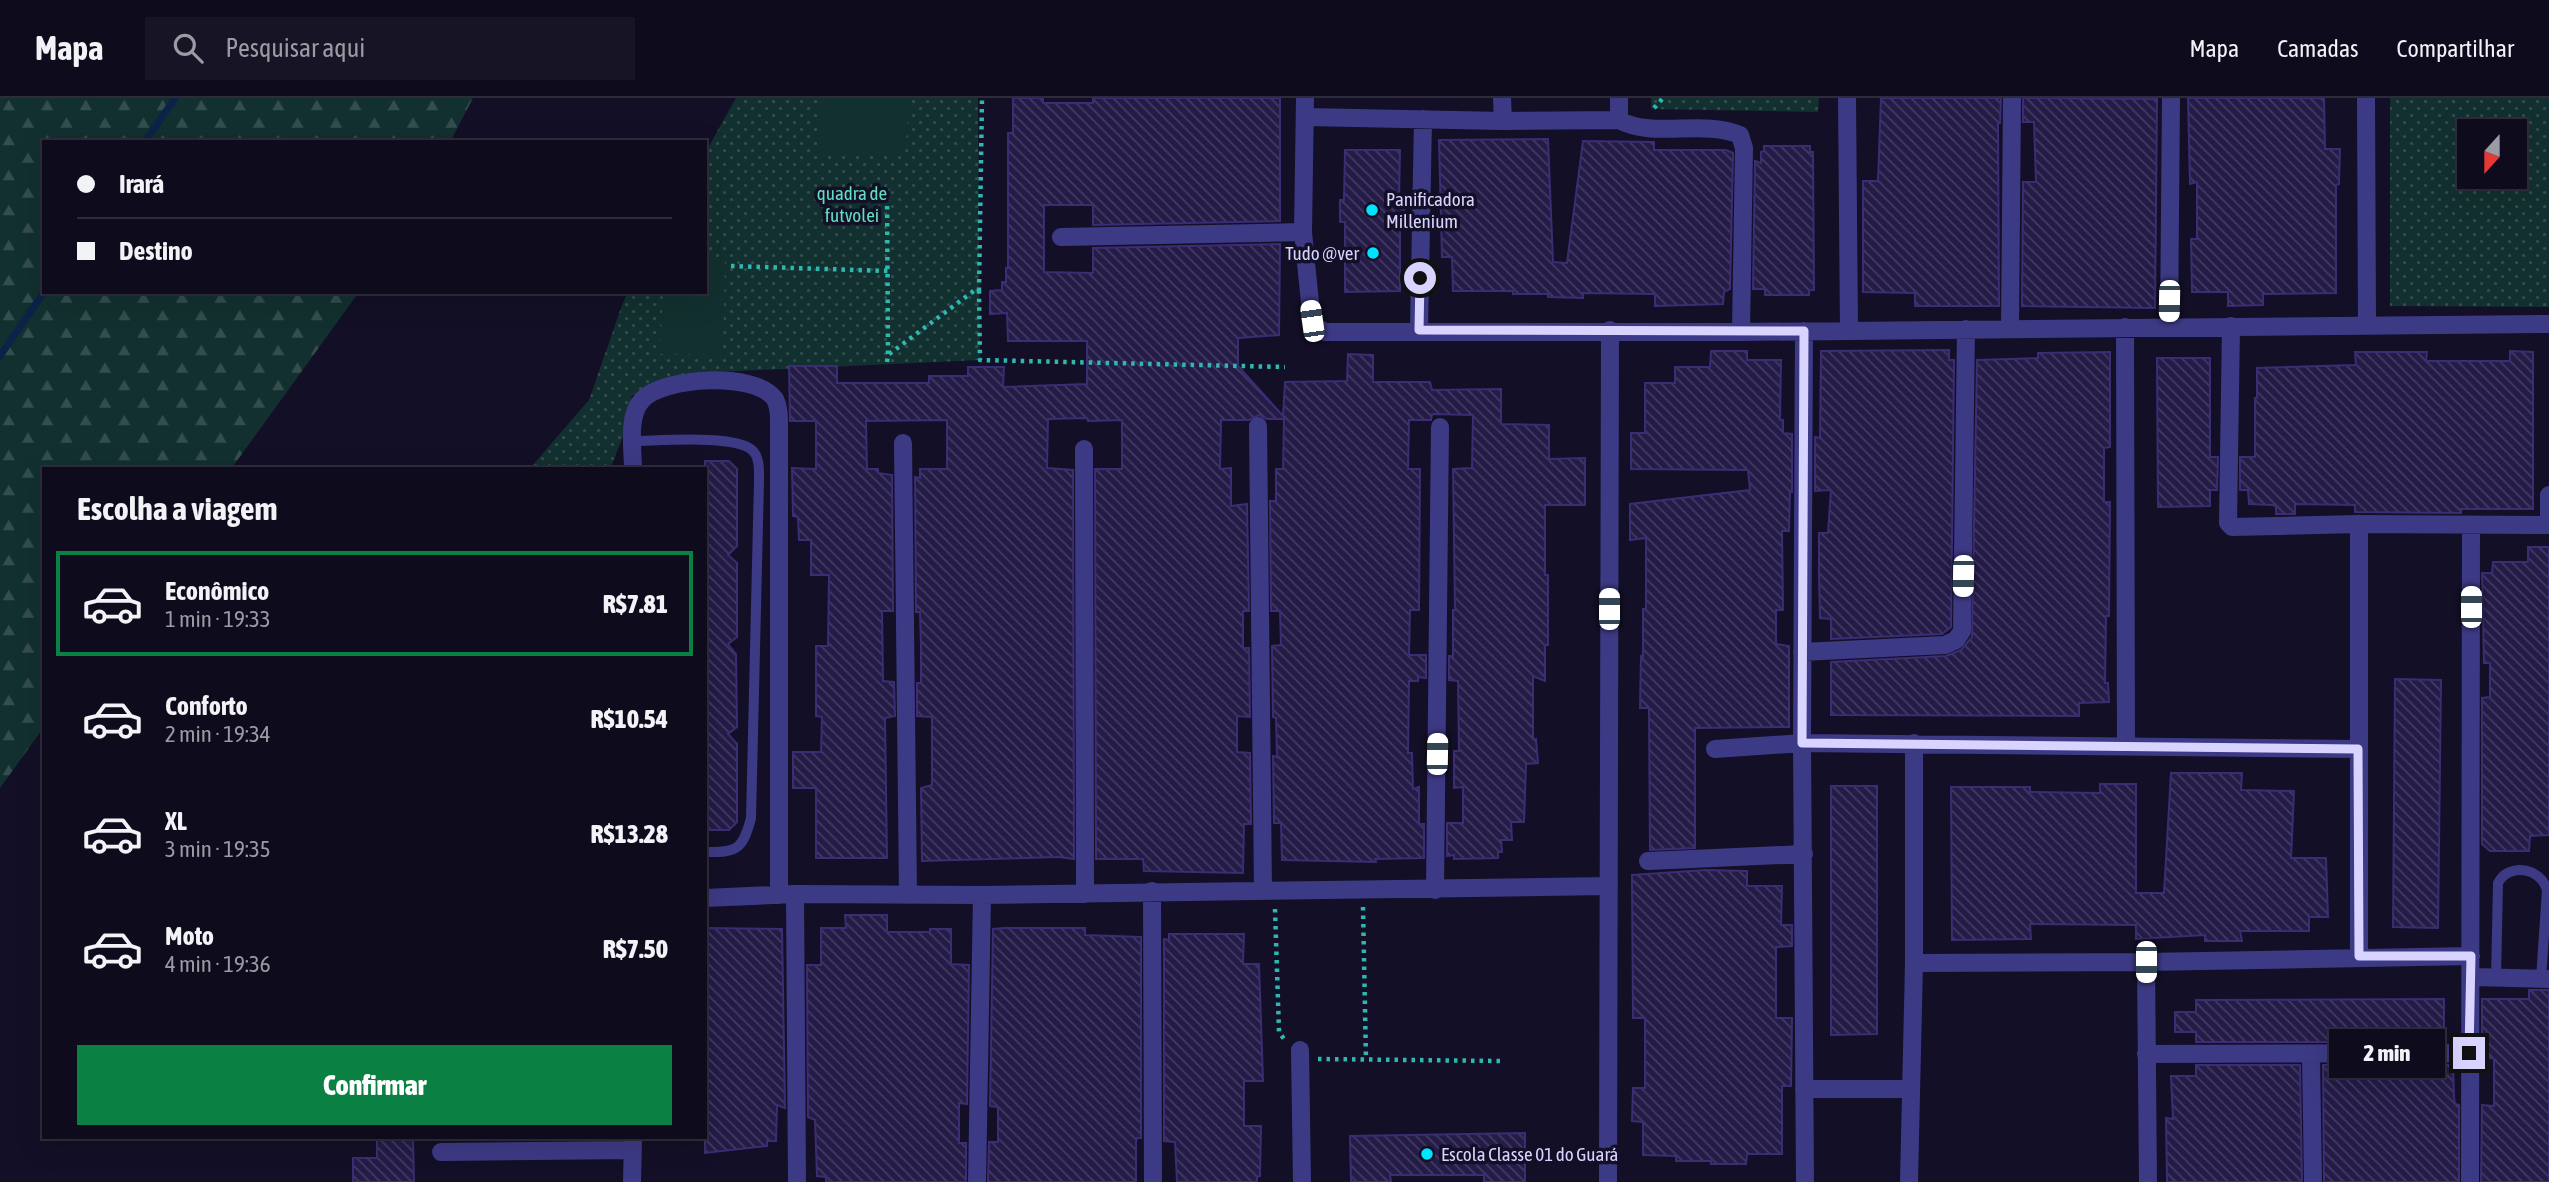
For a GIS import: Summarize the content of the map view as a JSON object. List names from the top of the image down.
{
  "parks": ["quadra de futvolei"],
  "places": ["Panificadora Millenium", "Tudo @ver", "Escola Classe 01 do Guará"],
  "north": "bottom",
  "page": {
    "header": "Mapa",
    "search": "Pesquisar aqui",
    "nav": ["Mapa", "Camadas", "Compartilhar"],
    "banner": ["Irará", "Destino"],
    "heading": "Escolha a viagem",
    "list": [
      {
        "name": "Econômico",
        "note": "1 min · 19:33",
        "value": "R$7.81"
      },
      {
        "name": "Conforto",
        "note": "2 min · 19:34",
        "value": "R$10.54"
      },
      {
        "name": "XL",
        "note": "3 min · 19:35",
        "value": "R$13.28"
      },
      {
        "name": "Moto",
        "note": "4 min · 19:36",
        "value": "R$7.50"
      }
    ],
    "bubble": "2 min",
    "buttons": "Confirmar"
  }
}
